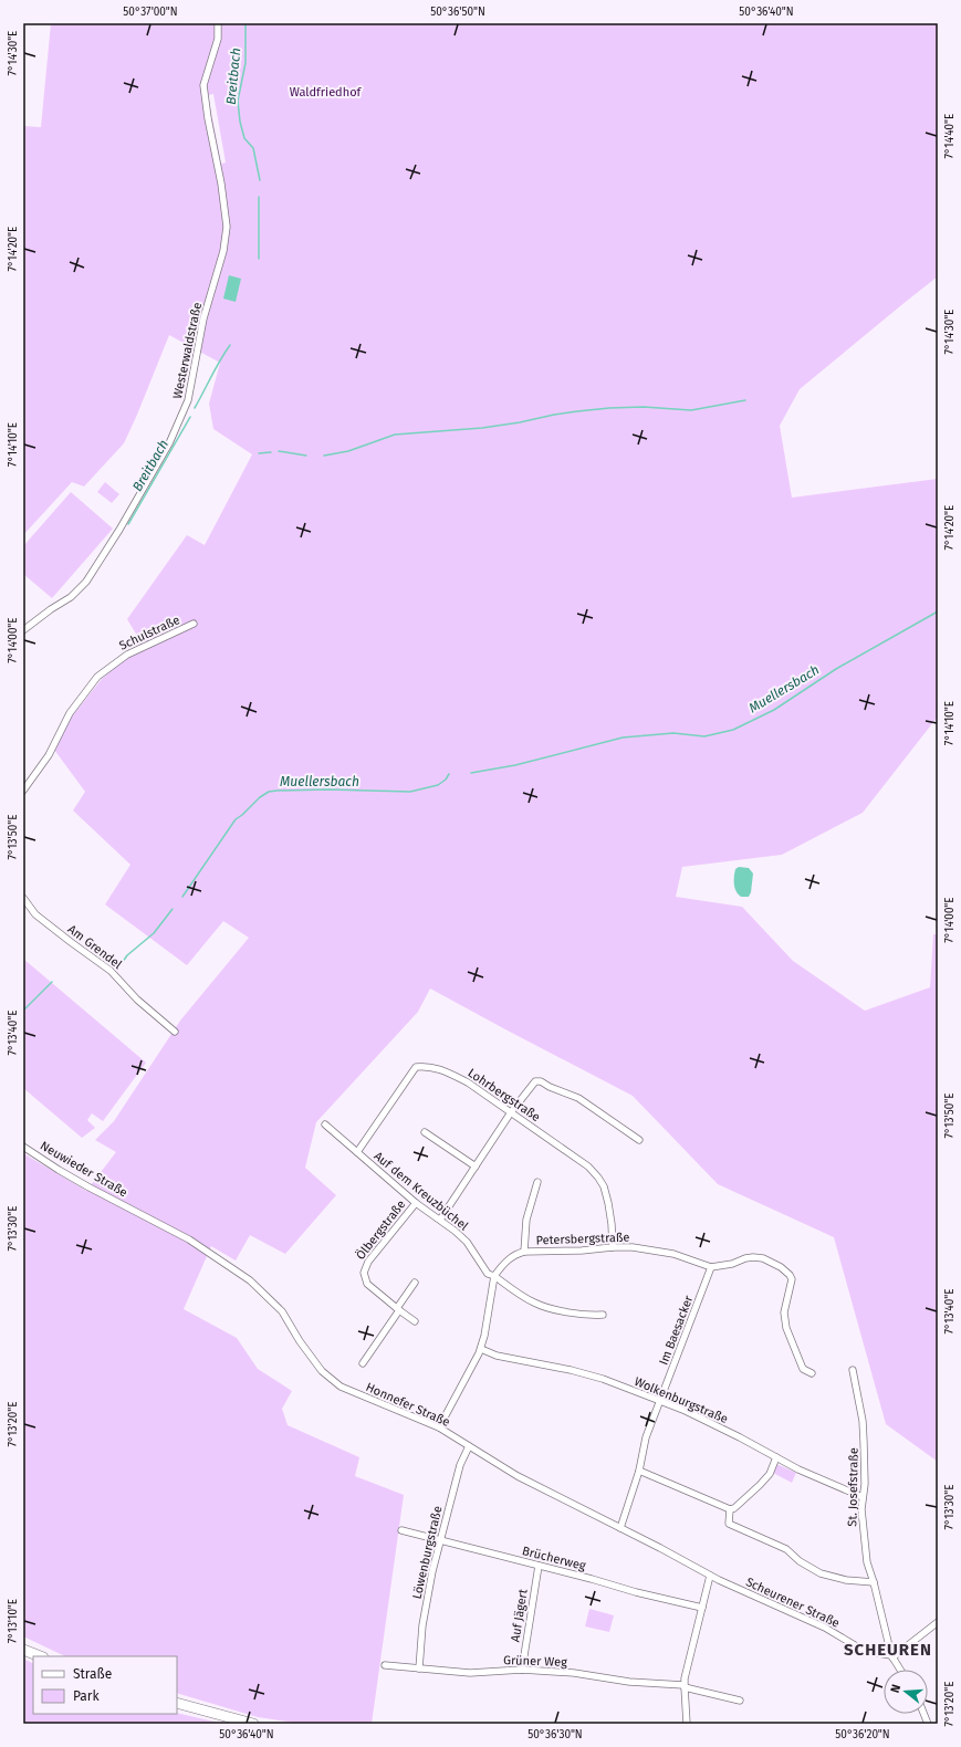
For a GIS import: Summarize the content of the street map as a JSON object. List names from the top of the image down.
{
  "streets": {
    "street": [
      "Westerwaldstraße",
      "Schulstraße",
      "Am Grendel",
      "Lohrbergstraße",
      "Neuwieder Straße",
      "Auf dem Kreuzbüchel",
      "Ölbergstraße",
      "Petersbergstraße",
      "Im Baesacker",
      "Wolkenburgstraße",
      "Honnefer Straße",
      "St. Josefstraße",
      "Löwenburgstraße",
      "Brücherweg",
      "Scheurener Straße",
      "Auf Jägert",
      "Grüner Weg"
    ]
  },
  "crossings": [
    ["Lohrbergstraße", "Auf dem Kreuzbüchel"],
    ["Lohrbergstraße", "Petersbergstraße"],
    ["Neuwieder Straße", "Honnefer Straße"],
    ["Auf dem Kreuzbüchel", "Ölbergstraße"],
    ["Auf dem Kreuzbüchel", "Petersbergstraße"],
    ["Petersbergstraße", "Im Baesacker"],
    ["Im Baesacker", "Wolkenburgstraße"],
    ["Im Baesacker", "Honnefer Straße"],
    ["Wolkenburgstraße", "St. Josefstraße"],
    ["Honnefer Straße", "Löwenburgstraße"],
    ["Honnefer Straße", "Scheurener Straße"],
    ["St. Josefstraße", "Scheurener Straße"],
    ["Löwenburgstraße", "Brücherweg"],
    ["Löwenburgstraße", "Grüner Weg"],
    ["Brücherweg", "Auf Jägert"],
    ["Auf Jägert", "Grüner Weg"]
  ],
  "districts": ["SCHEUREN"],
  "water": ["Breitbach", "Muellersbach"],
  "parks": ["Waldfriedhof"],
  "legend": ["Straße", "Park"],
  "north": "left",
  "coordinates": [
    "50°37'00\"N",
    "50°36'50\"N",
    "50°36'40\"N",
    "7°14'30\"E",
    "7°14'40\"E",
    "7°14'20\"E",
    "7°14'10\"E",
    "7°14'00\"E",
    "7°13'50\"E",
    "7°13'40\"E",
    "7°13'30\"E",
    "7°13'20\"E",
    "7°13'10\"E",
    "50°36'30\"N",
    "50°36'20\"N"
  ]
}
